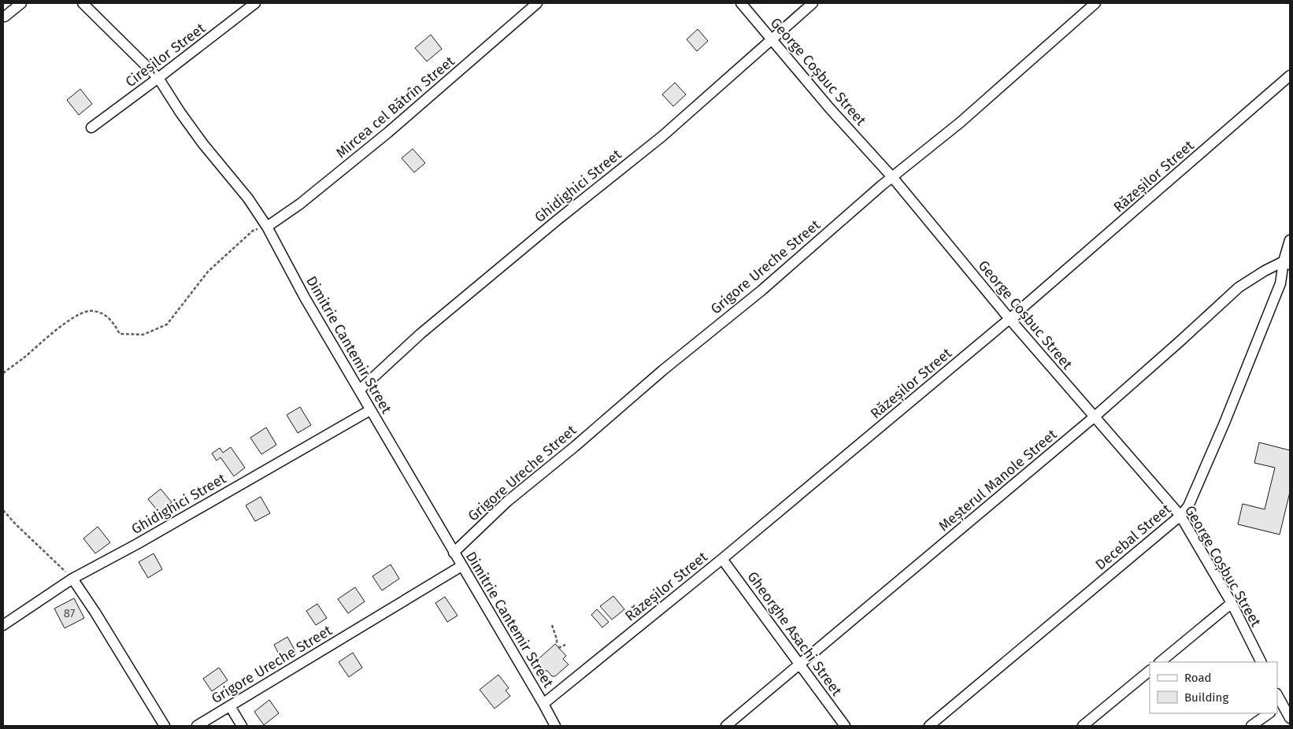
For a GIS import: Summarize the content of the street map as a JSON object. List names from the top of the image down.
{
  "streets": {
    "street": [
      "Cireșilor Street",
      "George Coșbuc Street",
      "Mircea cel Bătrîn Street",
      "Răzeșilor Street",
      "Ghidighici Street",
      "Grigore Ureche Street",
      "Dimitrie Cantemir Street",
      "Meșterul Manole Street",
      "Decebal Street",
      "Gheorghe Asachi Street"
    ]
  },
  "crossings": [
    ["Cireșilor Street", "Dimitrie Cantemir Street"],
    ["George Coșbuc Street", "Răzeșilor Street"],
    ["George Coșbuc Street", "Ghidighici Street"],
    ["George Coșbuc Street", "Grigore Ureche Street"],
    ["George Coșbuc Street", "Meșterul Manole Street"],
    ["George Coșbuc Street", "Decebal Street"],
    ["Mircea cel Bătrîn Street", "Dimitrie Cantemir Street"],
    ["Răzeșilor Street", "Dimitrie Cantemir Street"],
    ["Răzeșilor Street", "Gheorghe Asachi Street"],
    ["Ghidighici Street", "Dimitrie Cantemir Street"],
    ["Grigore Ureche Street", "Dimitrie Cantemir Street"],
    ["Meșterul Manole Street", "Decebal Street"],
    ["Meșterul Manole Street", "Gheorghe Asachi Street"]
  ],
  "house_numbers": ["87"],
  "legend": ["Road", "Building"]
}
